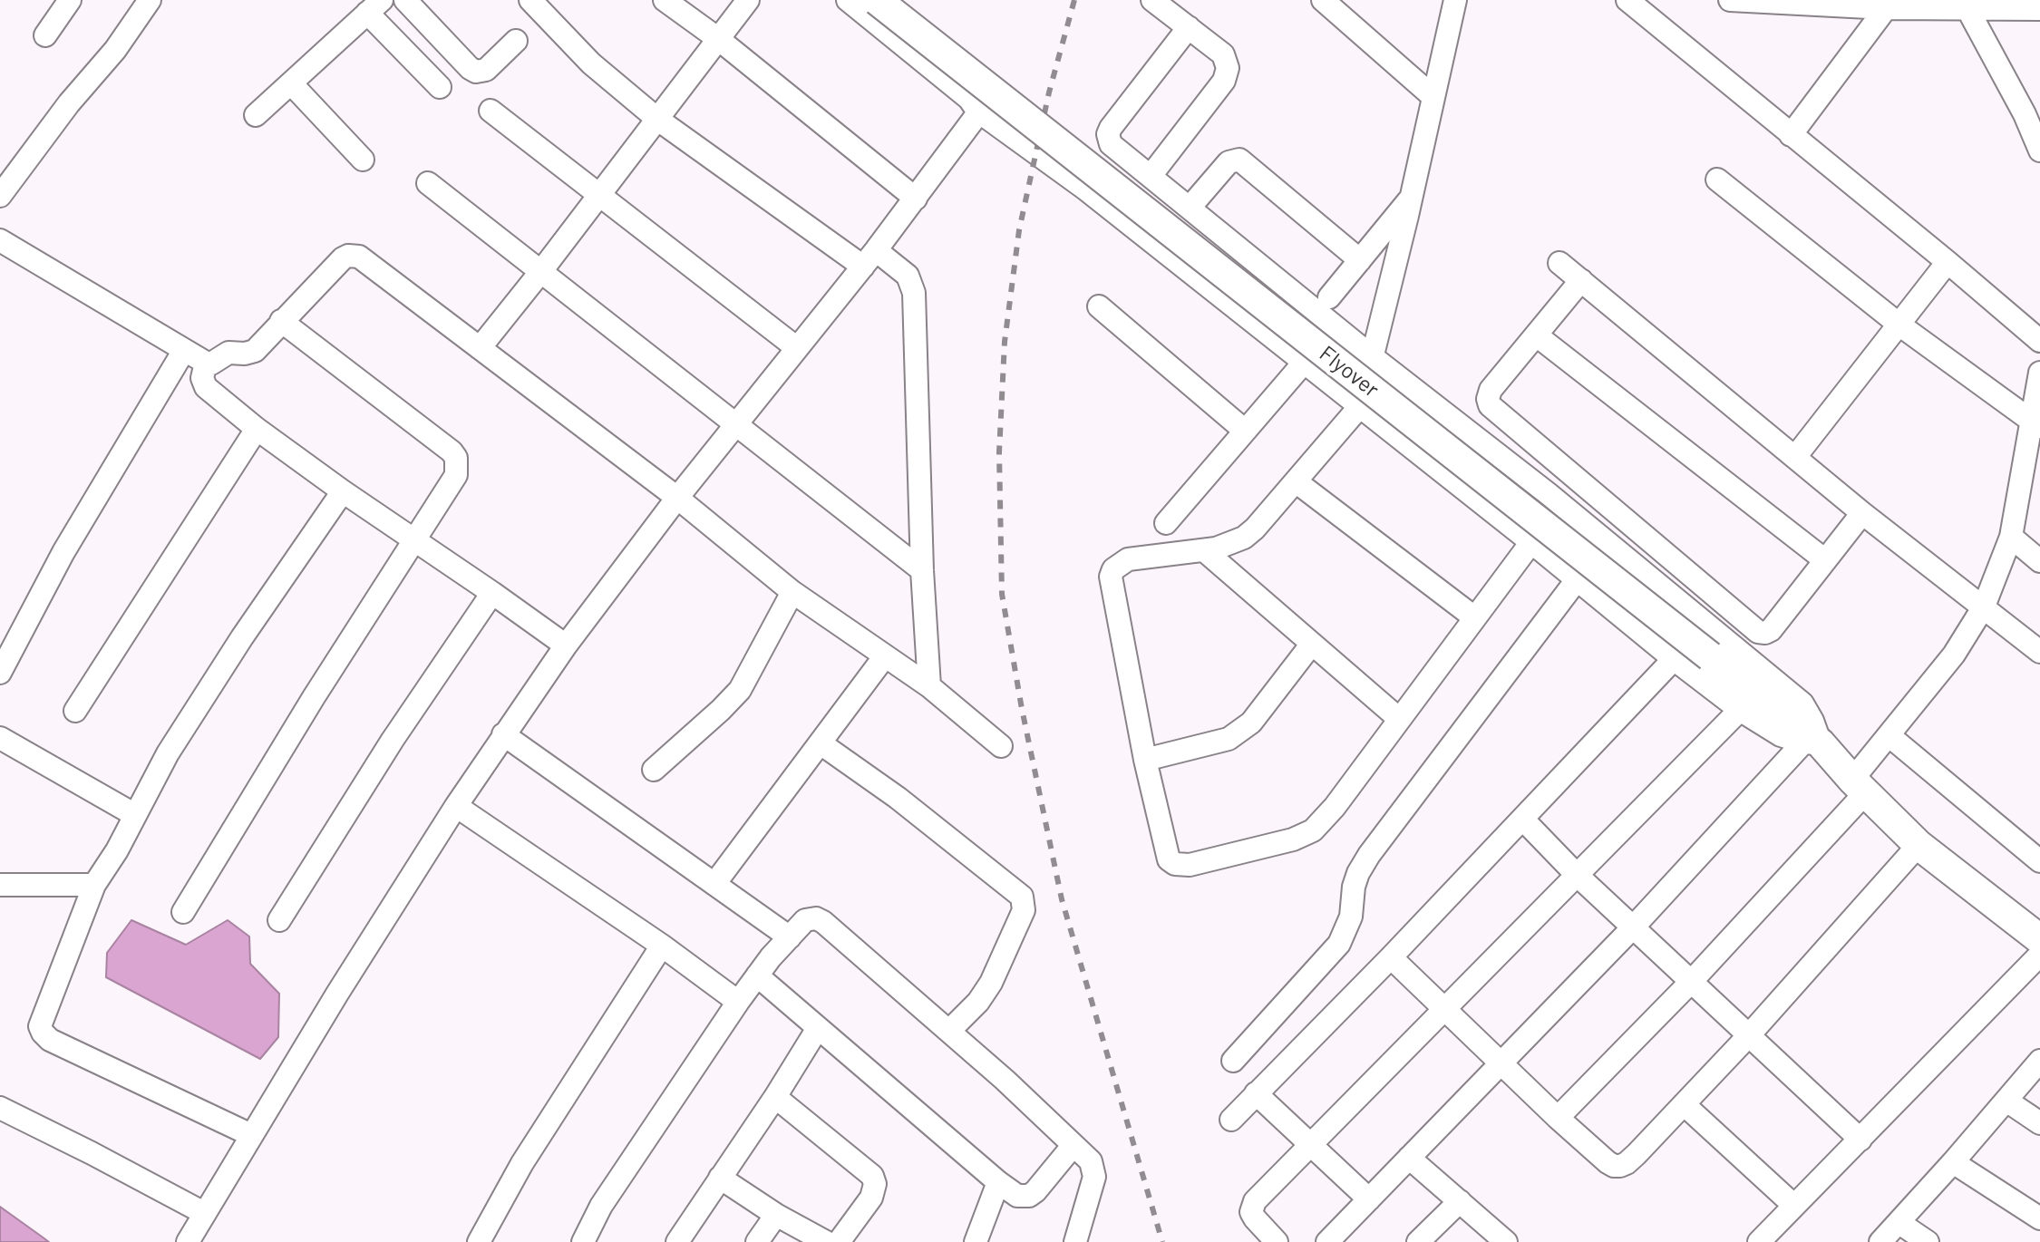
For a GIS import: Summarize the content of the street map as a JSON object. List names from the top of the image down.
{
  "streets": {
    "main road": ["Flyover"]
  }
}
